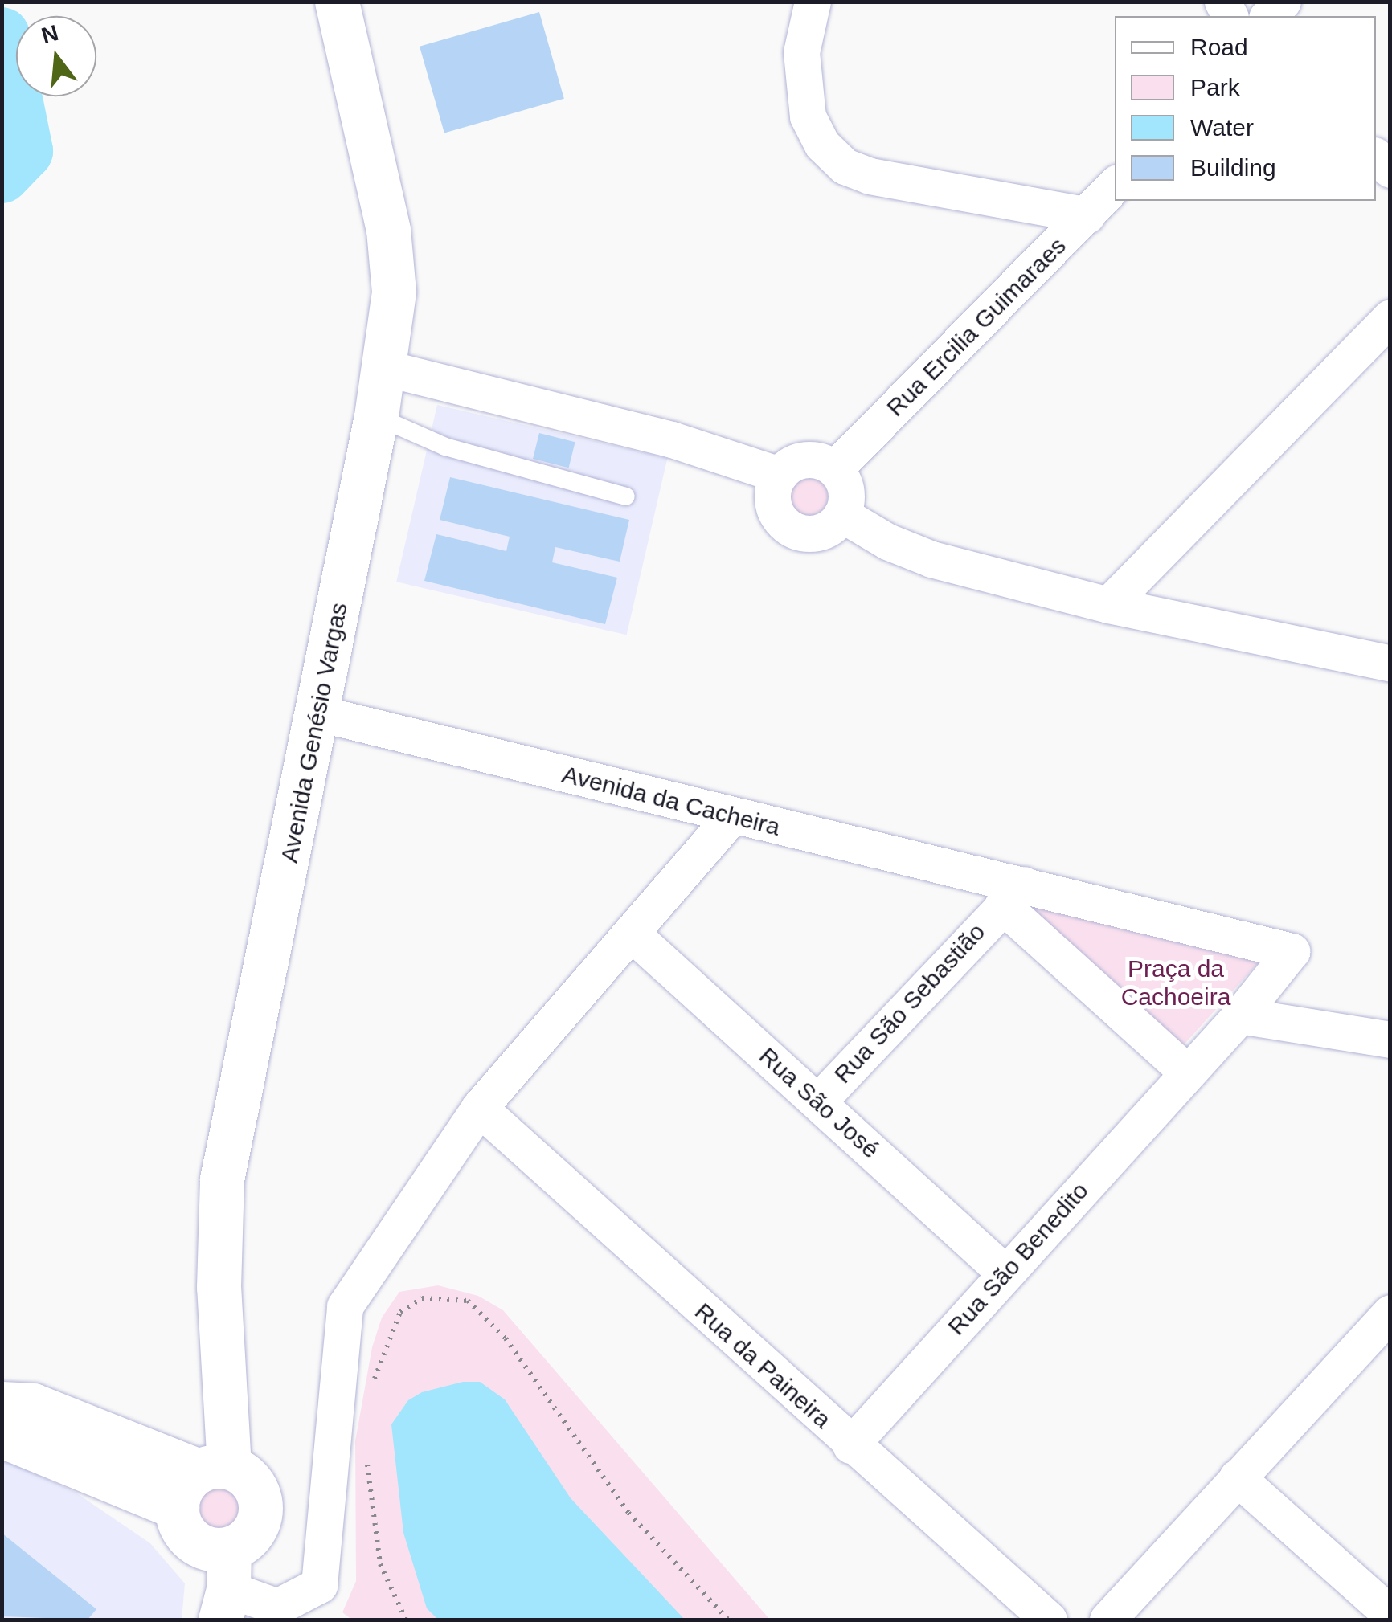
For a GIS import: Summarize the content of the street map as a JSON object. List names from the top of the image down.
{
  "streets": {
    "street": [
      "Rua Ercilia Guimaraes",
      "Avenida Genésio Vargas",
      "Avenida da Cacheira",
      "Rua São Sebastião",
      "Rua São José",
      "Rua São Benedito",
      "Rua da Paineira"
    ]
  },
  "crossings": [
    ["Avenida Genésio Vargas", "Avenida da Cacheira"],
    ["Avenida da Cacheira", "Rua São Sebastião"],
    ["Rua São Sebastião", "Rua São José"],
    ["Rua São José", "Rua São Benedito"],
    ["Rua São Benedito", "Rua da Paineira"]
  ],
  "parks": ["Praça da Cachoeira"],
  "legend": [
    "Road",
    "Park",
    "Water",
    "Building"
  ],
  "north": "top"
}
